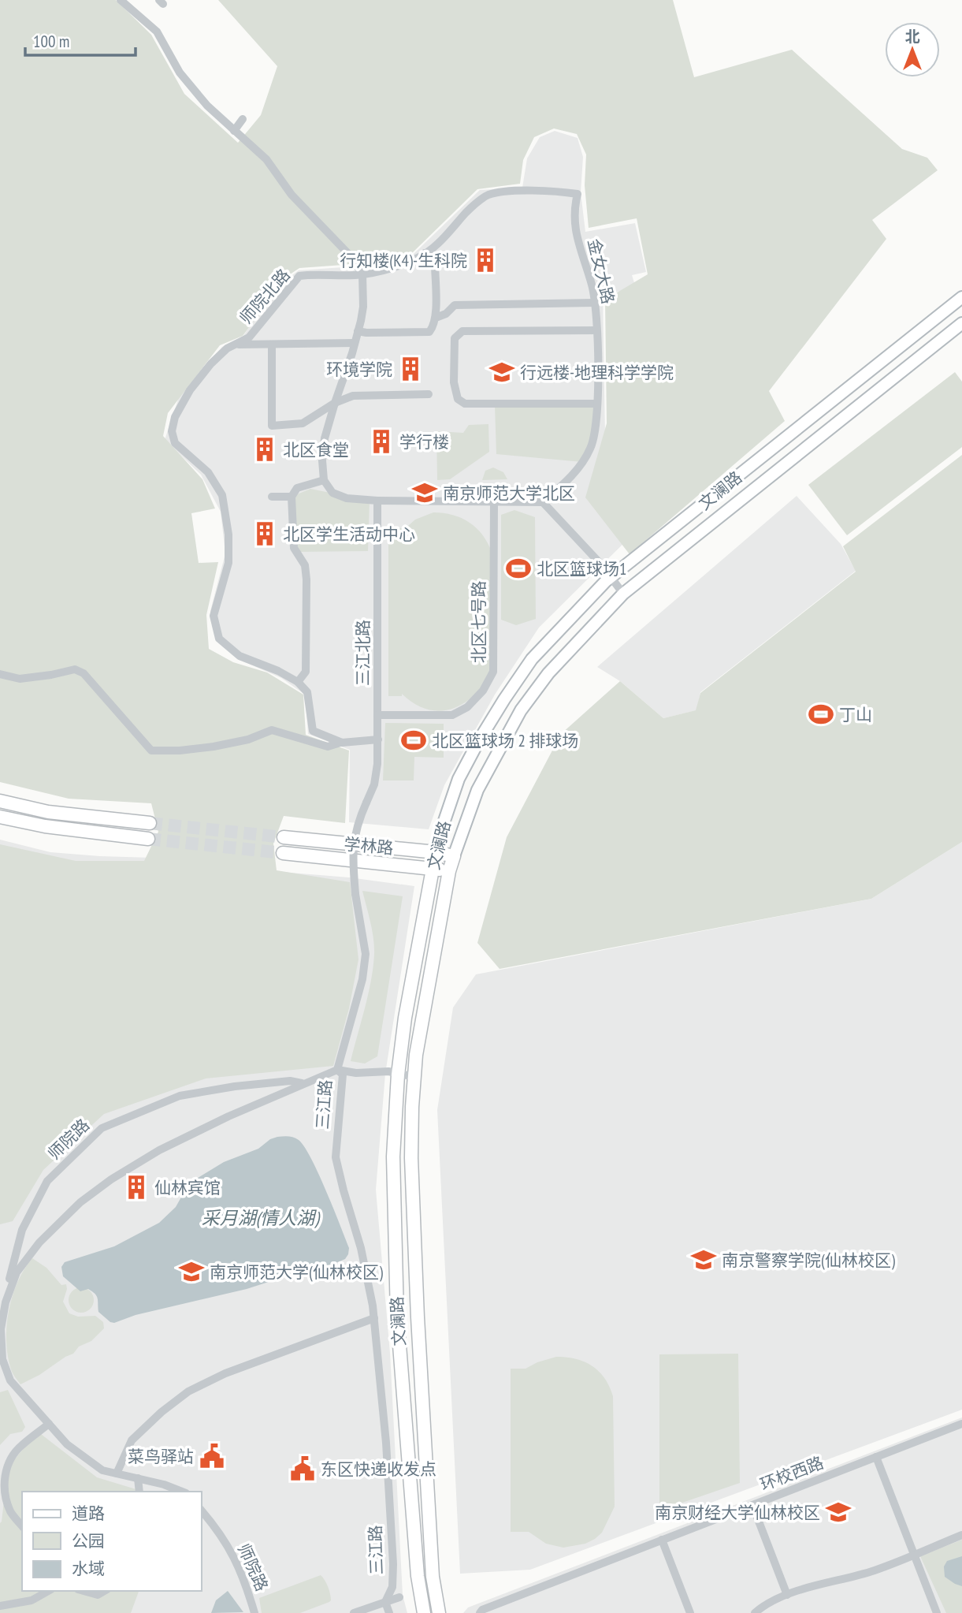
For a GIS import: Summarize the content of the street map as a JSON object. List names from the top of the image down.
{
  "streets": {
    "main road": ["文澜路", "学林路"],
    "street": [
      "金女大路",
      "师院北路",
      "北区七号路",
      "三江北路",
      "三江路",
      "师院路",
      "环校西路"
    ]
  },
  "crossings": [
    ["金女大路", "师院北路"],
    ["文澜路", "学林路"],
    ["文澜路", "师院路"],
    ["北区七号路", "三江北路"],
    ["三江北路", "学林路"],
    ["三江北路", "三江路"],
    ["学林路", "三江路"],
    ["三江路", "师院路"]
  ],
  "water": ["采月湖(情人湖)"],
  "places": {
    "building": [
      "行知楼(K4)-生科院",
      "环境学院",
      "学行楼",
      "北区食堂",
      "北区学生活动中心",
      "仙林宾馆"
    ],
    "school or university": [
      "行远楼-地理科学学院",
      "南京师范大学北区",
      "南京警察学院(仙林校区)",
      "南京师范大学(仙林校区)",
      "南京财经大学仙林校区"
    ],
    "sports": ["北区篮球场1", "丁山", "北区篮球场 2 排球场"],
    "public building": ["菜鸟驿站", "东区快递收发点"]
  },
  "legend": ["道路", "公园", "水域"],
  "scale_bar": "100 m",
  "north": "top"
}
